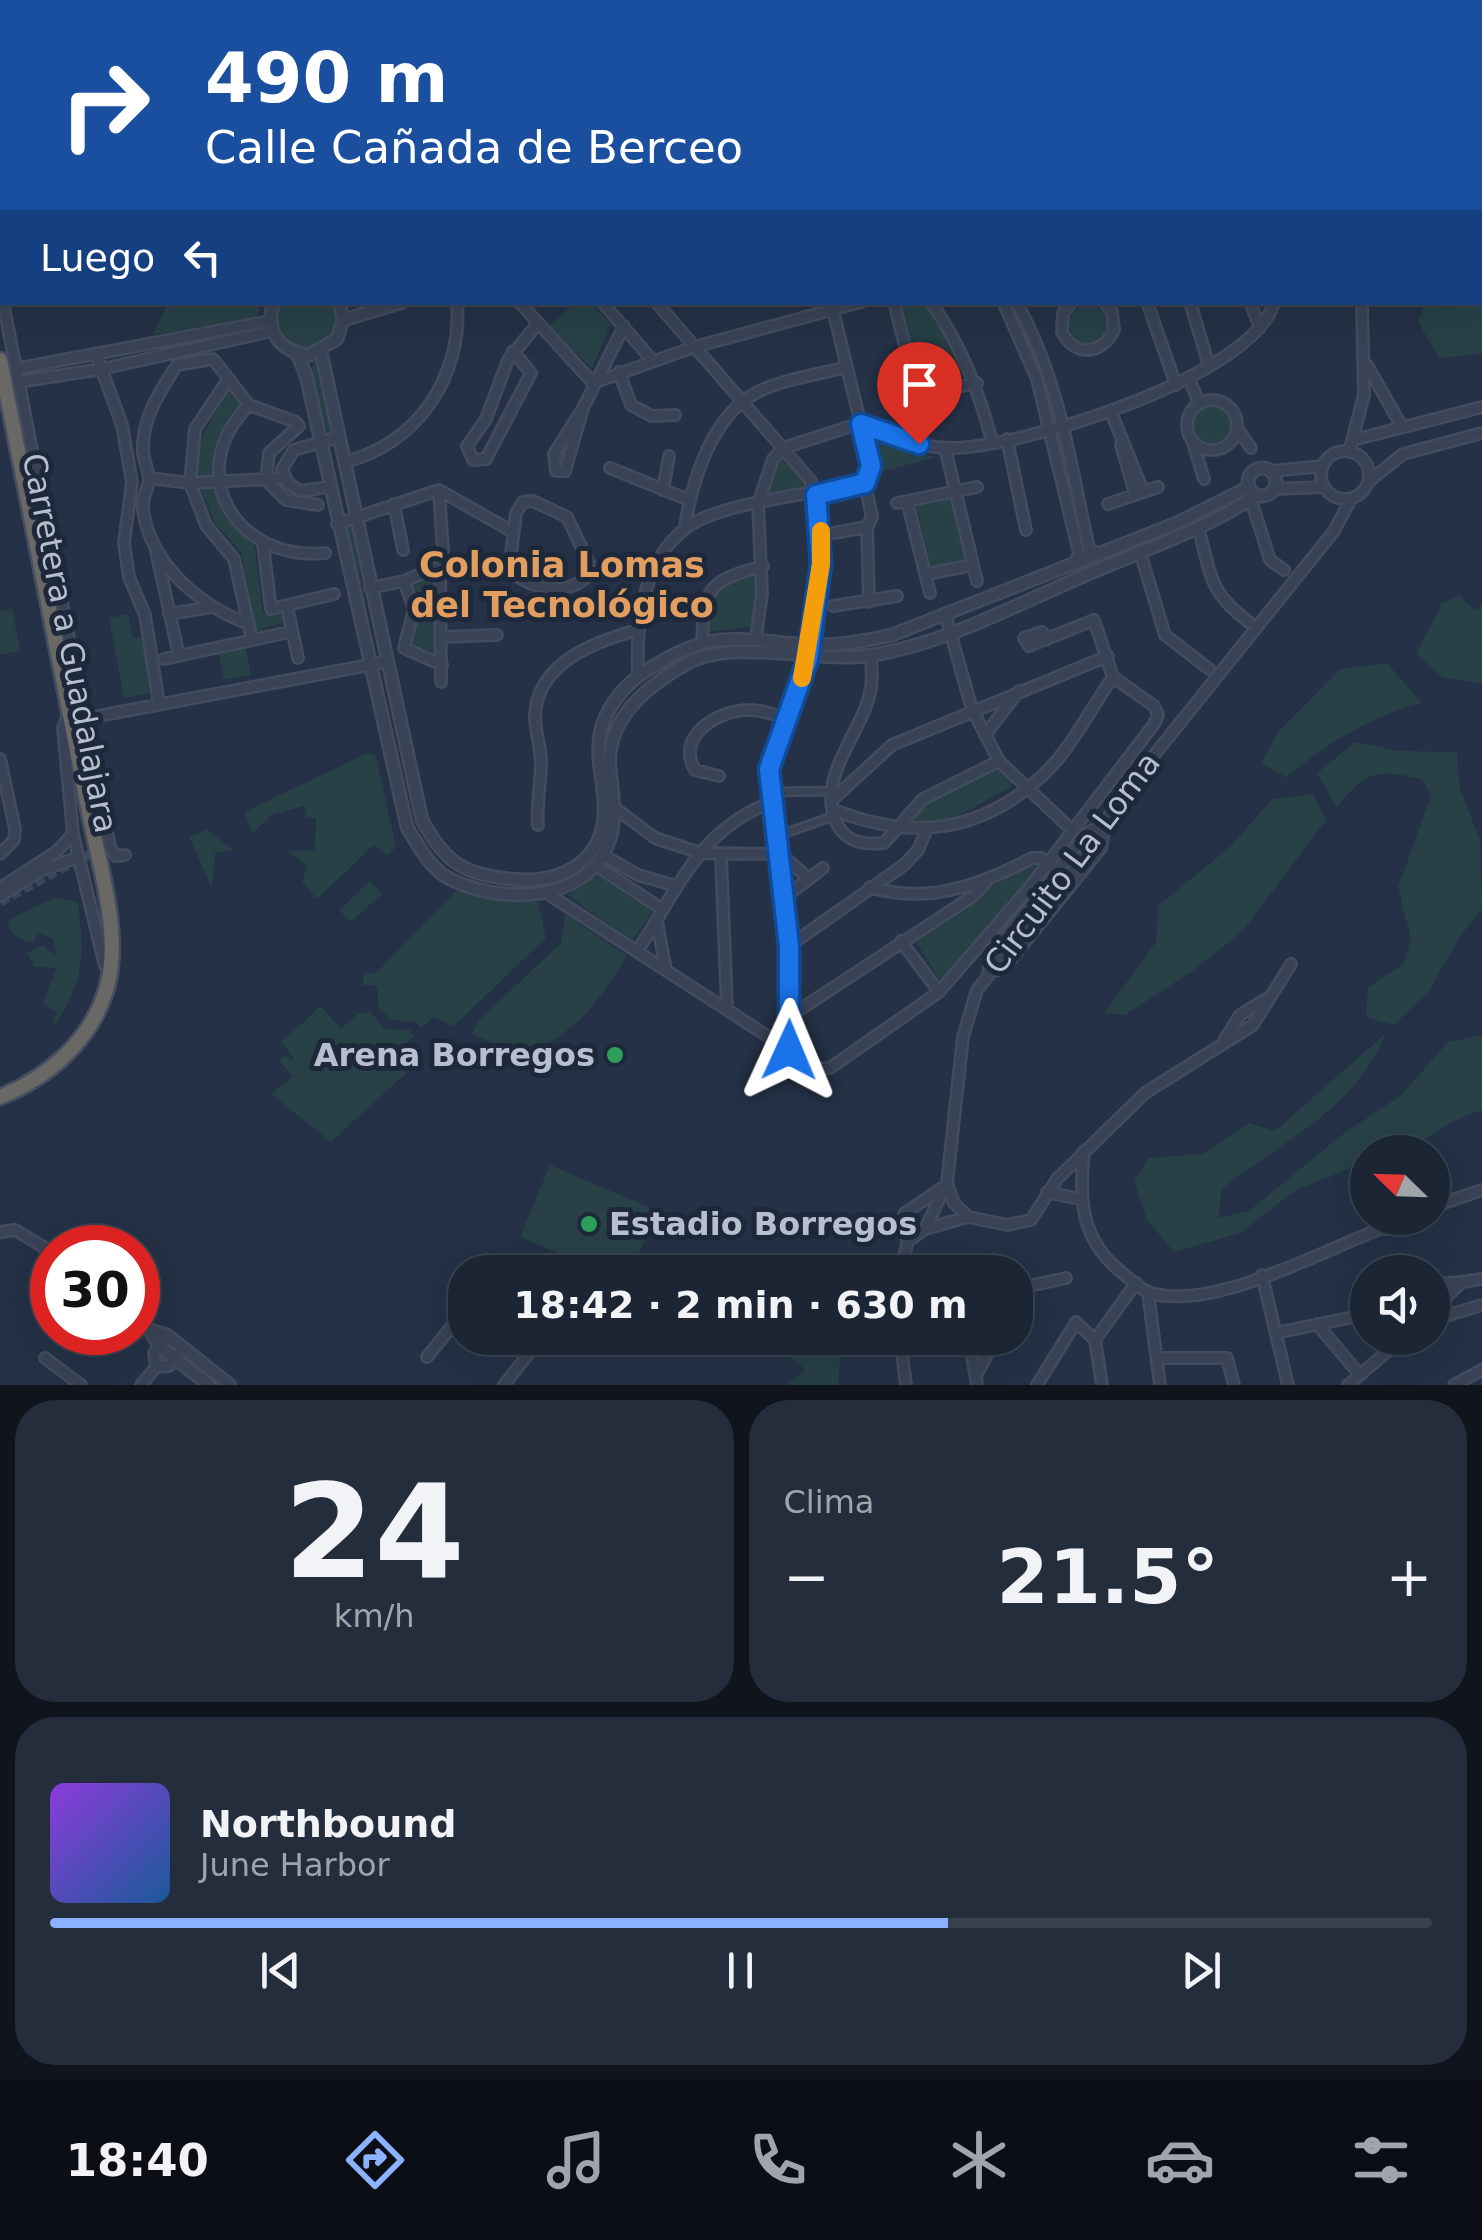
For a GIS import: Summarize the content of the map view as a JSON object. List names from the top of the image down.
{
  "streets": {
    "street": ["Carretera a Guadalajara", "Circuito La Loma"]
  },
  "districts": ["Colonia Lomas del Tecnológico"],
  "places": ["Arena Borregos", "Estadio Borregos"],
  "north": "top left",
  "page": {
    "turn": ["490 m", "Calle Cañada de Berceo"],
    "then": "Luego",
    "limit": "30",
    "trip": "18:42 · 2 min · 630 m",
    "tile": [
      ["24", "km/h"],
      "Clima"
    ],
    "heat": ["−", "21.5°", "+"],
    "song": ["Northbound", "June Harbor"],
    "tabs": "18:40"
  }
}
